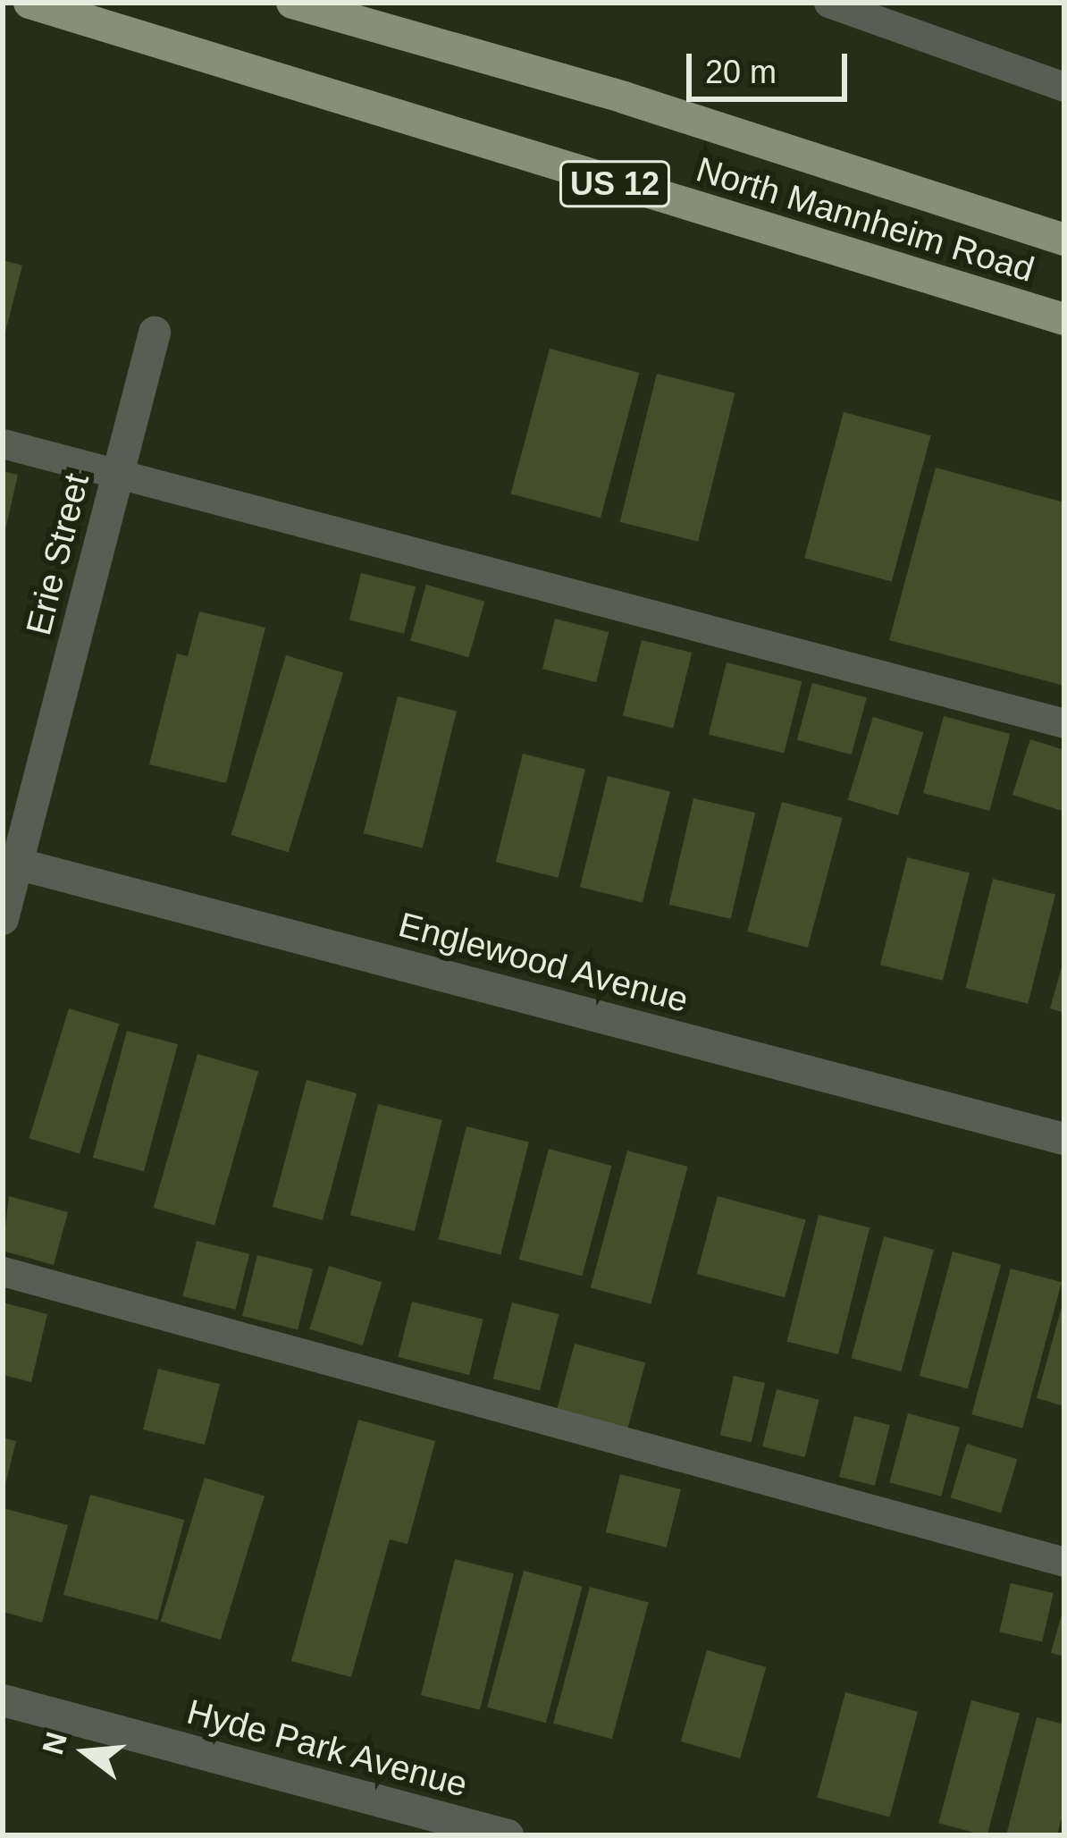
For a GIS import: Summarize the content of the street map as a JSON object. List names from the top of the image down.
{
  "streets": {
    "main road": ["US 12", "North Mannheim Road"],
    "street": ["Erie Street", "Englewood Avenue", "Hyde Park Avenue"]
  },
  "crossings": [
    ["Erie Street", "Englewood Avenue"]
  ],
  "scale_bar": "20 m",
  "north": "left"
}
